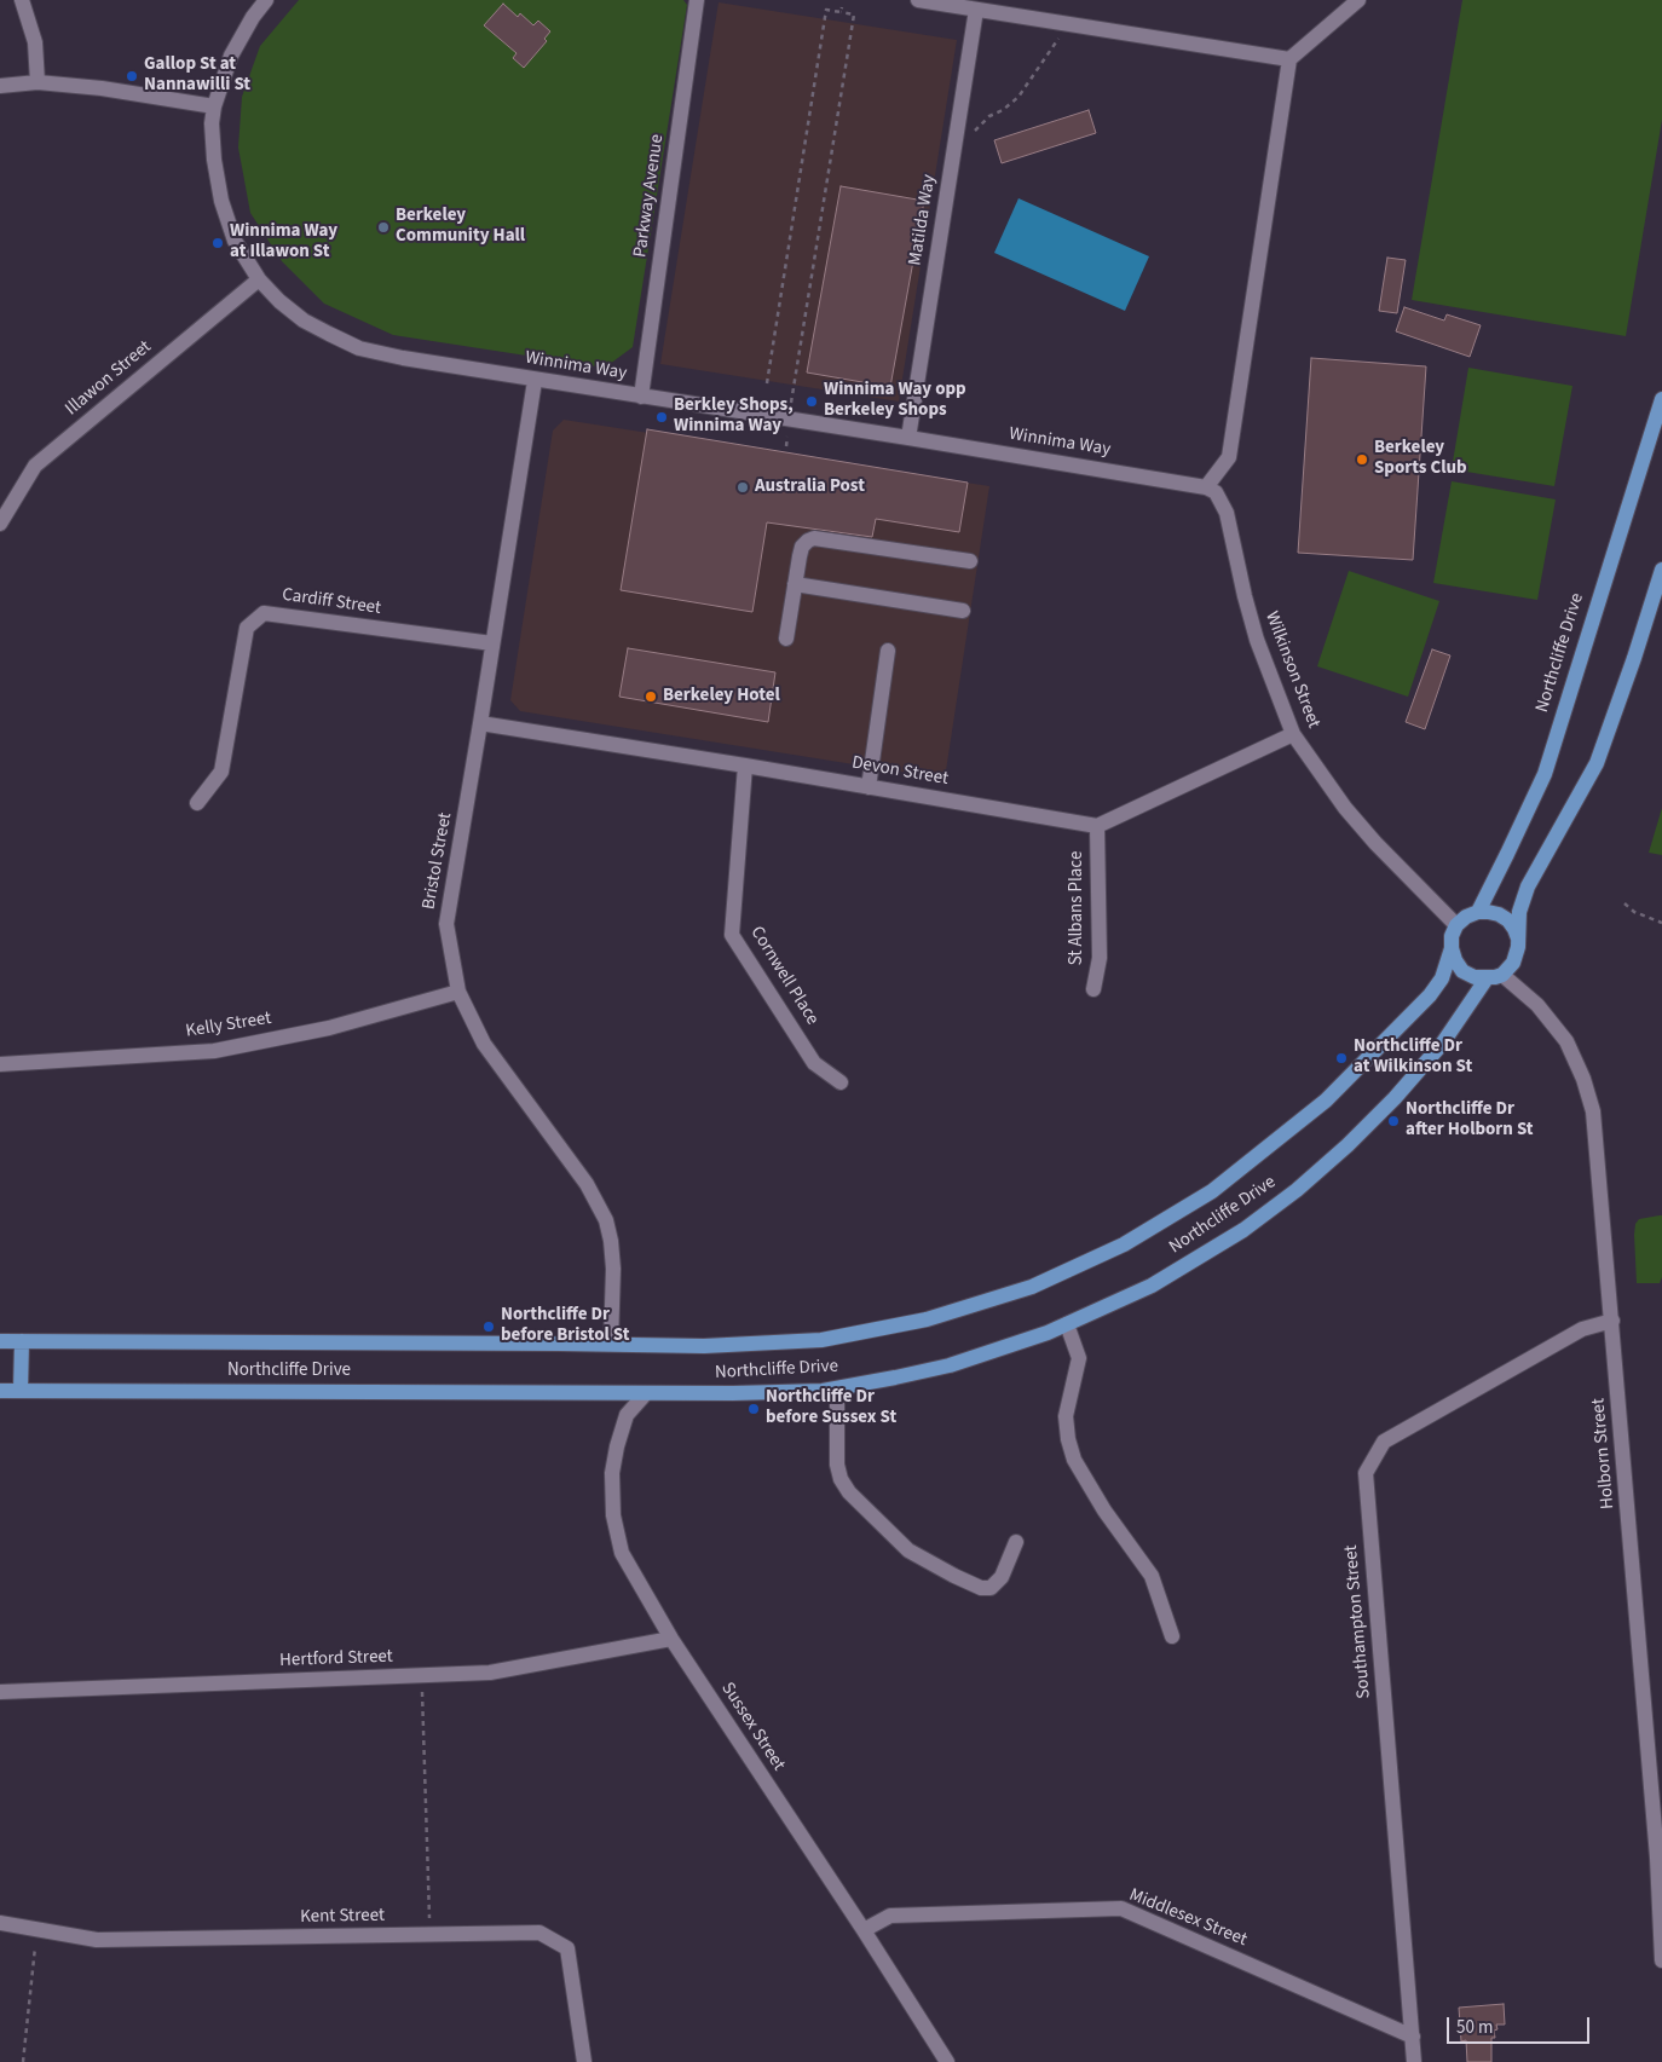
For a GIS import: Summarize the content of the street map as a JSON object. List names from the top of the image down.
{
  "streets": {
    "main road": ["Northcliffe Drive"],
    "street": [
      "Parkway Avenue",
      "Matilda Way",
      "Winnima Way",
      "Illawon Street",
      "Cardiff Street",
      "Wilkinson Street",
      "Devon Street",
      "Bristol Street",
      "St Albans Place",
      "Cornwell Place",
      "Kelly Street",
      "Holborn Street",
      "Southampton Street",
      "Hertford Street",
      "Sussex Street",
      "Kent Street",
      "Middlesex Street"
    ]
  },
  "crossings": [
    ["Parkway Avenue", "Winnima Way"],
    ["Matilda Way", "Winnima Way"],
    ["Winnima Way", "Illawon Street"],
    ["Winnima Way", "Wilkinson Street"],
    ["Winnima Way", "Bristol Street"],
    ["Cardiff Street", "Bristol Street"],
    ["Northcliffe Drive", "Wilkinson Street"],
    ["Northcliffe Drive", "Bristol Street"],
    ["Northcliffe Drive", "Holborn Street"],
    ["Northcliffe Drive", "Sussex Street"],
    ["Wilkinson Street", "Holborn Street"],
    ["Devon Street", "Bristol Street"],
    ["Devon Street", "St Albans Place"],
    ["Devon Street", "Cornwell Place"],
    ["Bristol Street", "Kelly Street"],
    ["Holborn Street", "Southampton Street"],
    ["Southampton Street", "Middlesex Street"],
    ["Hertford Street", "Sussex Street"],
    ["Sussex Street", "Middlesex Street"]
  ],
  "places": [
    "Gallop St at Nannawilli St",
    "Berkeley Community Hall",
    "Winnima Way at Illawon St",
    "Winnima Way opp Berkeley Shops",
    "Berkley Shops, Winnima Way",
    "Berkeley Sports Club",
    "Australia Post",
    "Berkeley Hotel",
    "Northcliffe Dr at Wilkinson St",
    "Northcliffe Dr after Holborn St",
    "Northcliffe Dr before Bristol St",
    "Northcliffe Dr before Sussex St"
  ],
  "scale_bar": "50 m"
}
